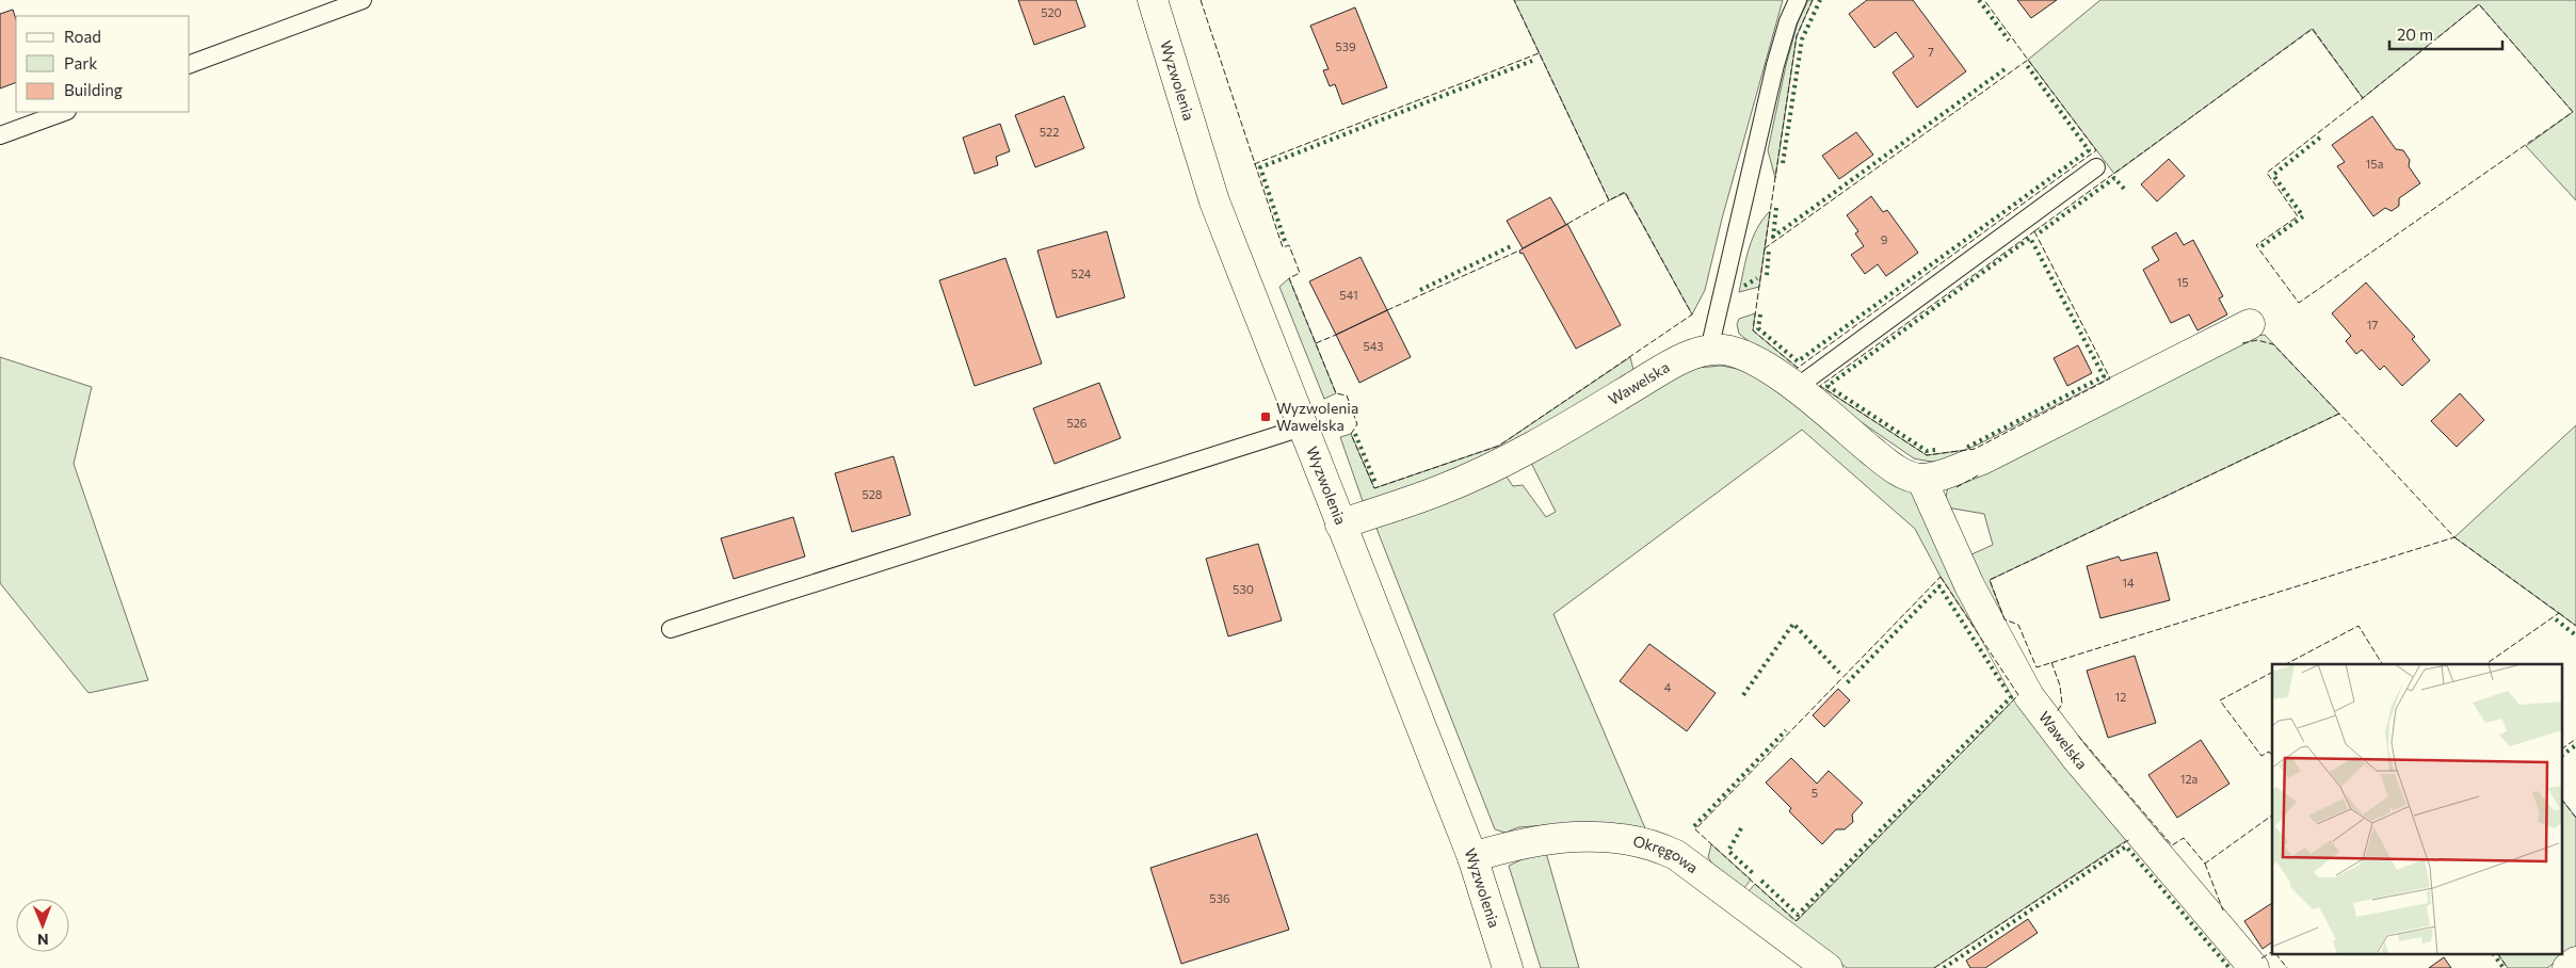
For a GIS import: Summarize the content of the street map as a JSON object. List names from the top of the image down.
{
  "streets": {
    "street": ["Wyzwolenia", "Wawelska", "Okręgowa"]
  },
  "crossings": [
    ["Wyzwolenia", "Wawelska"],
    ["Wyzwolenia", "Okręgowa"]
  ],
  "places": {
    "transit": ["Wyzwolenia Wawelska"]
  },
  "house_numbers": [
    "520",
    "539",
    "7",
    "522",
    "15a",
    "9",
    "524",
    "15",
    "541",
    "17",
    "543",
    "526",
    "528",
    "14",
    "530",
    "4",
    "12",
    "12a",
    "5",
    "536"
  ],
  "legend": ["Road", "Park", "Building"],
  "scale_bar": "20 m",
  "north": "bottom"
}
